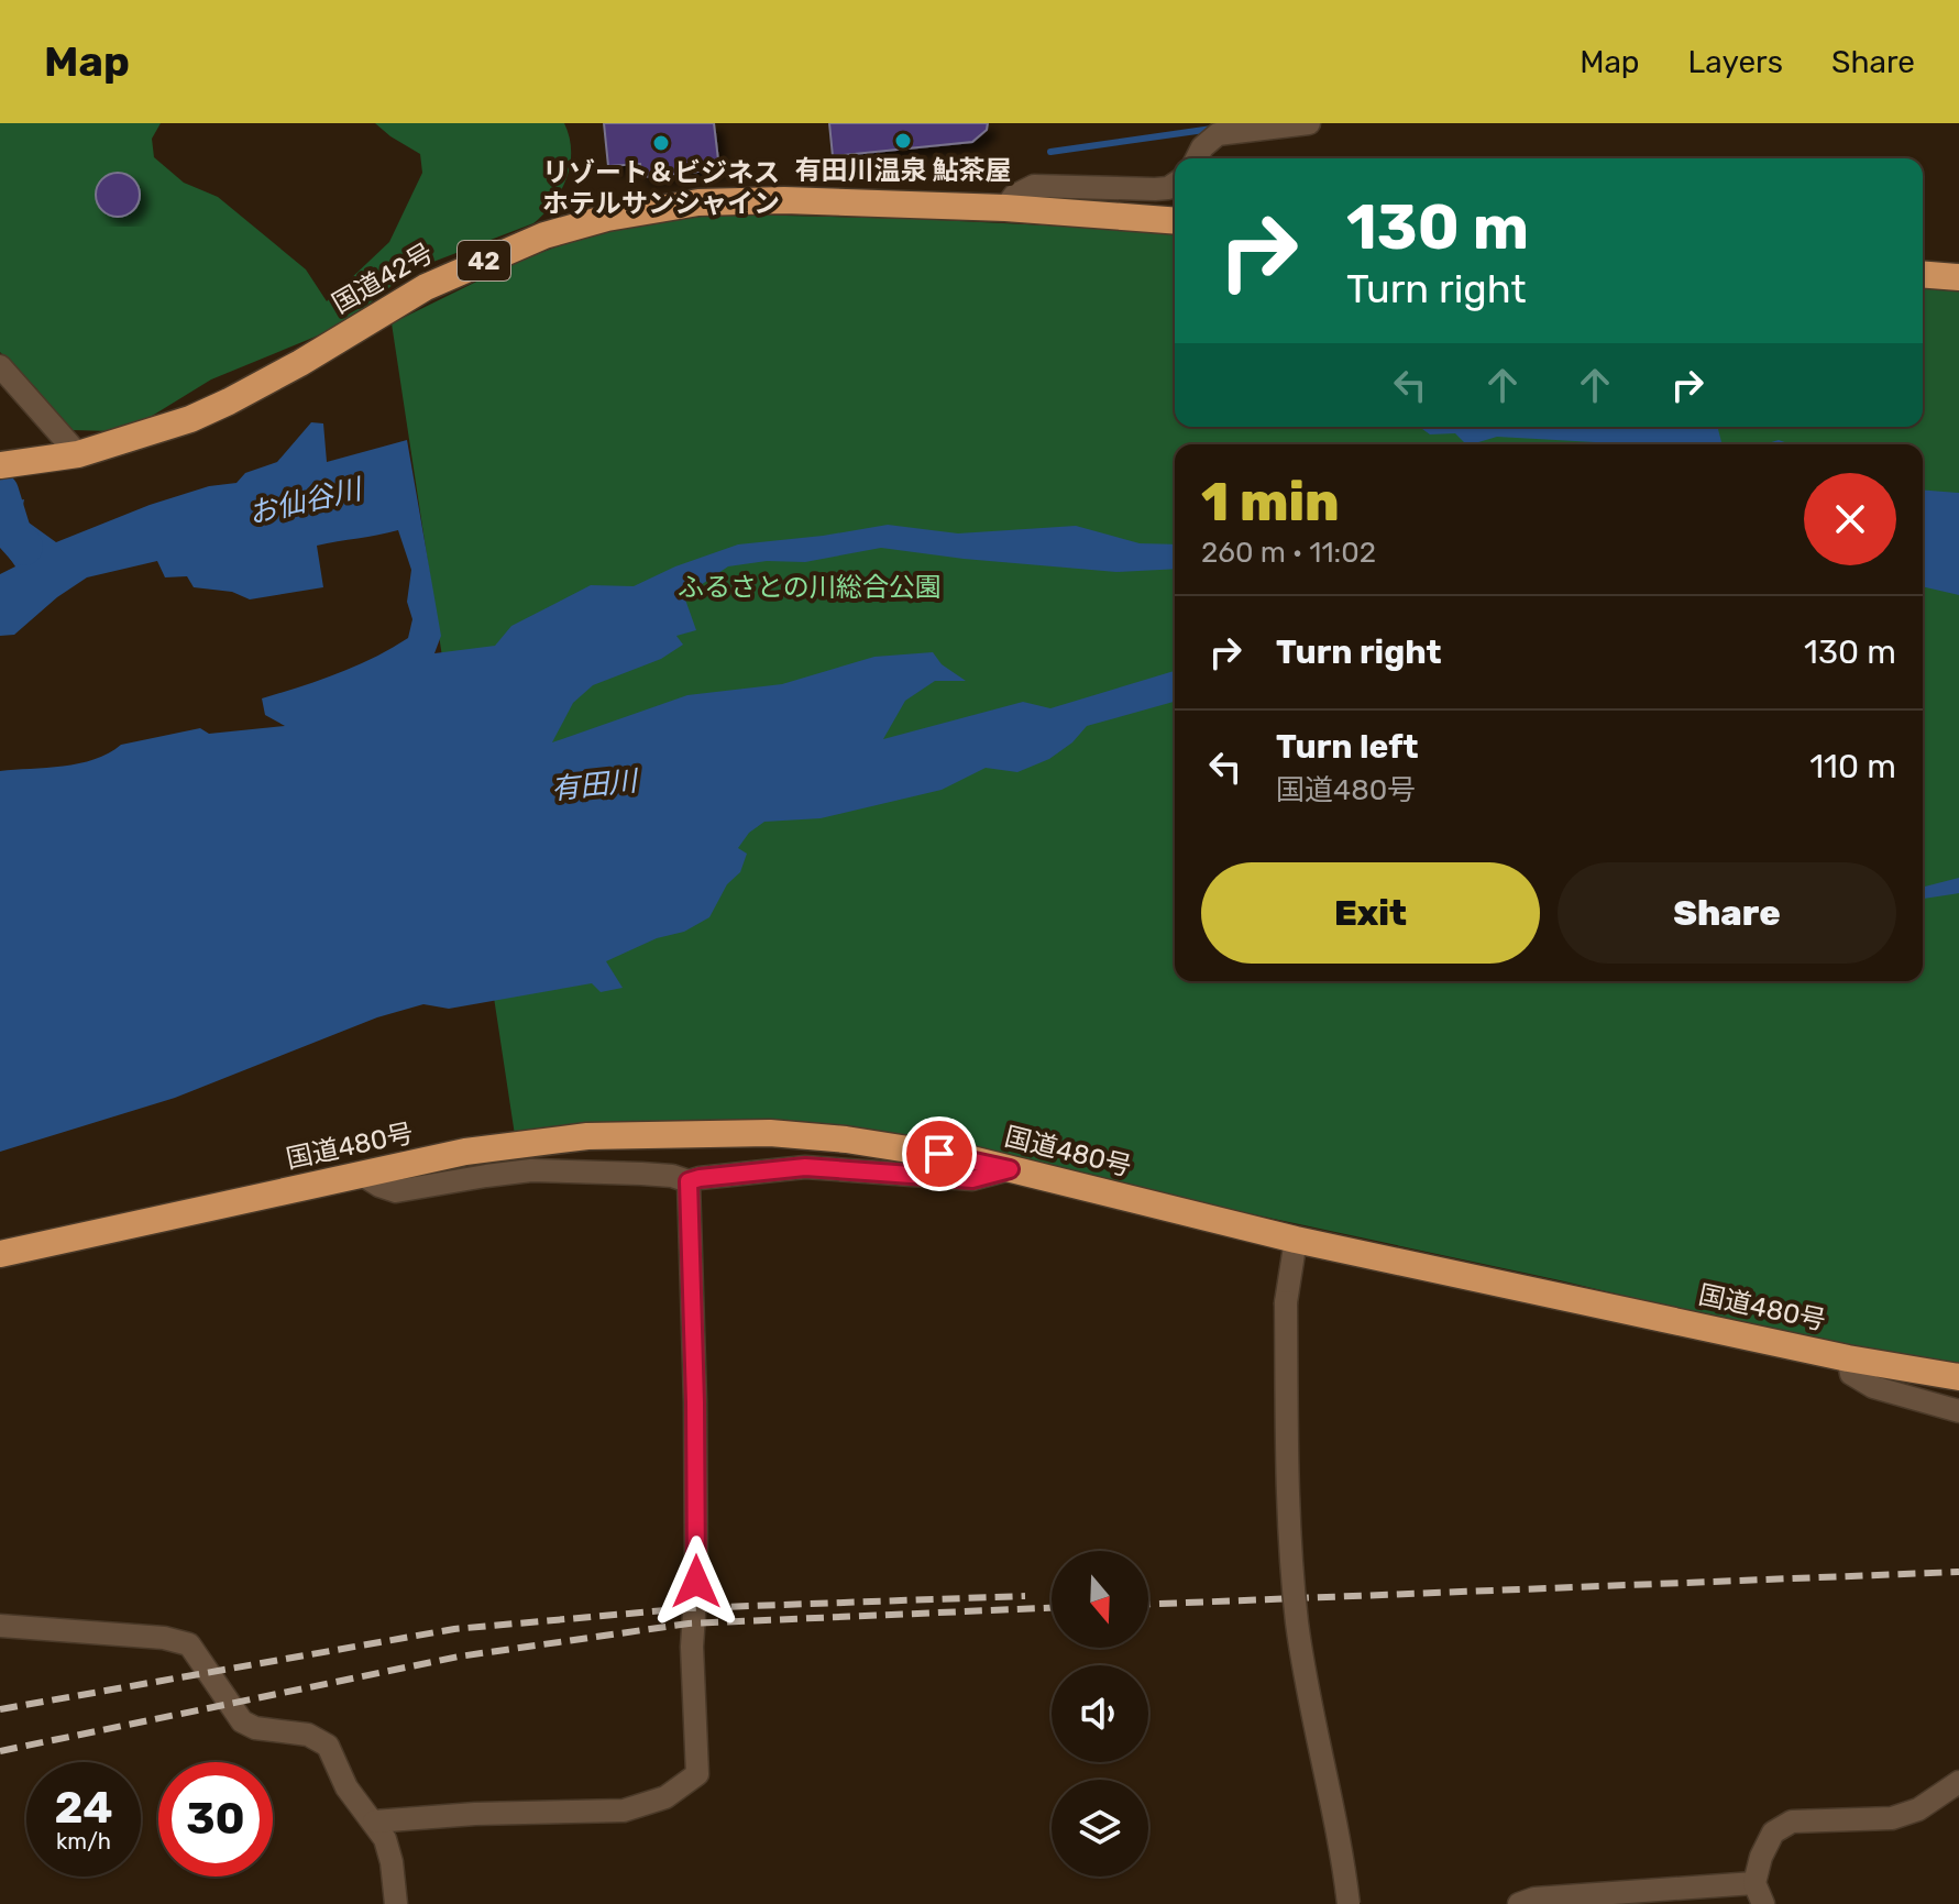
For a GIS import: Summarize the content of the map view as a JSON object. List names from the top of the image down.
{
  "streets": {
    "highway": ["42", "国道42号", "国道480号"]
  },
  "water": ["お仙谷川", "有田川"],
  "parks": ["ふるさとの川総合公園"],
  "places": ["有田川温泉 鮎茶屋", "リゾート＆ビジネス ホテルサンシャイン"],
  "north": "bottom",
  "page": {
    "header": "Map",
    "nav": ["Map", "Layers", "Share"],
    "turn": ["130 m", "Turn right"],
    "heading": ["1 min", "260 m · 11:02"],
    "list": [
      {
        "name": "Turn right",
        "value": "130 m"
      },
      {
        "name": "Turn left",
        "note": "国道480号",
        "value": "110 m"
      }
    ],
    "buttons": ["Exit", "Share"],
    "speed": "24 km/h",
    "limit": "30"
  }
}
